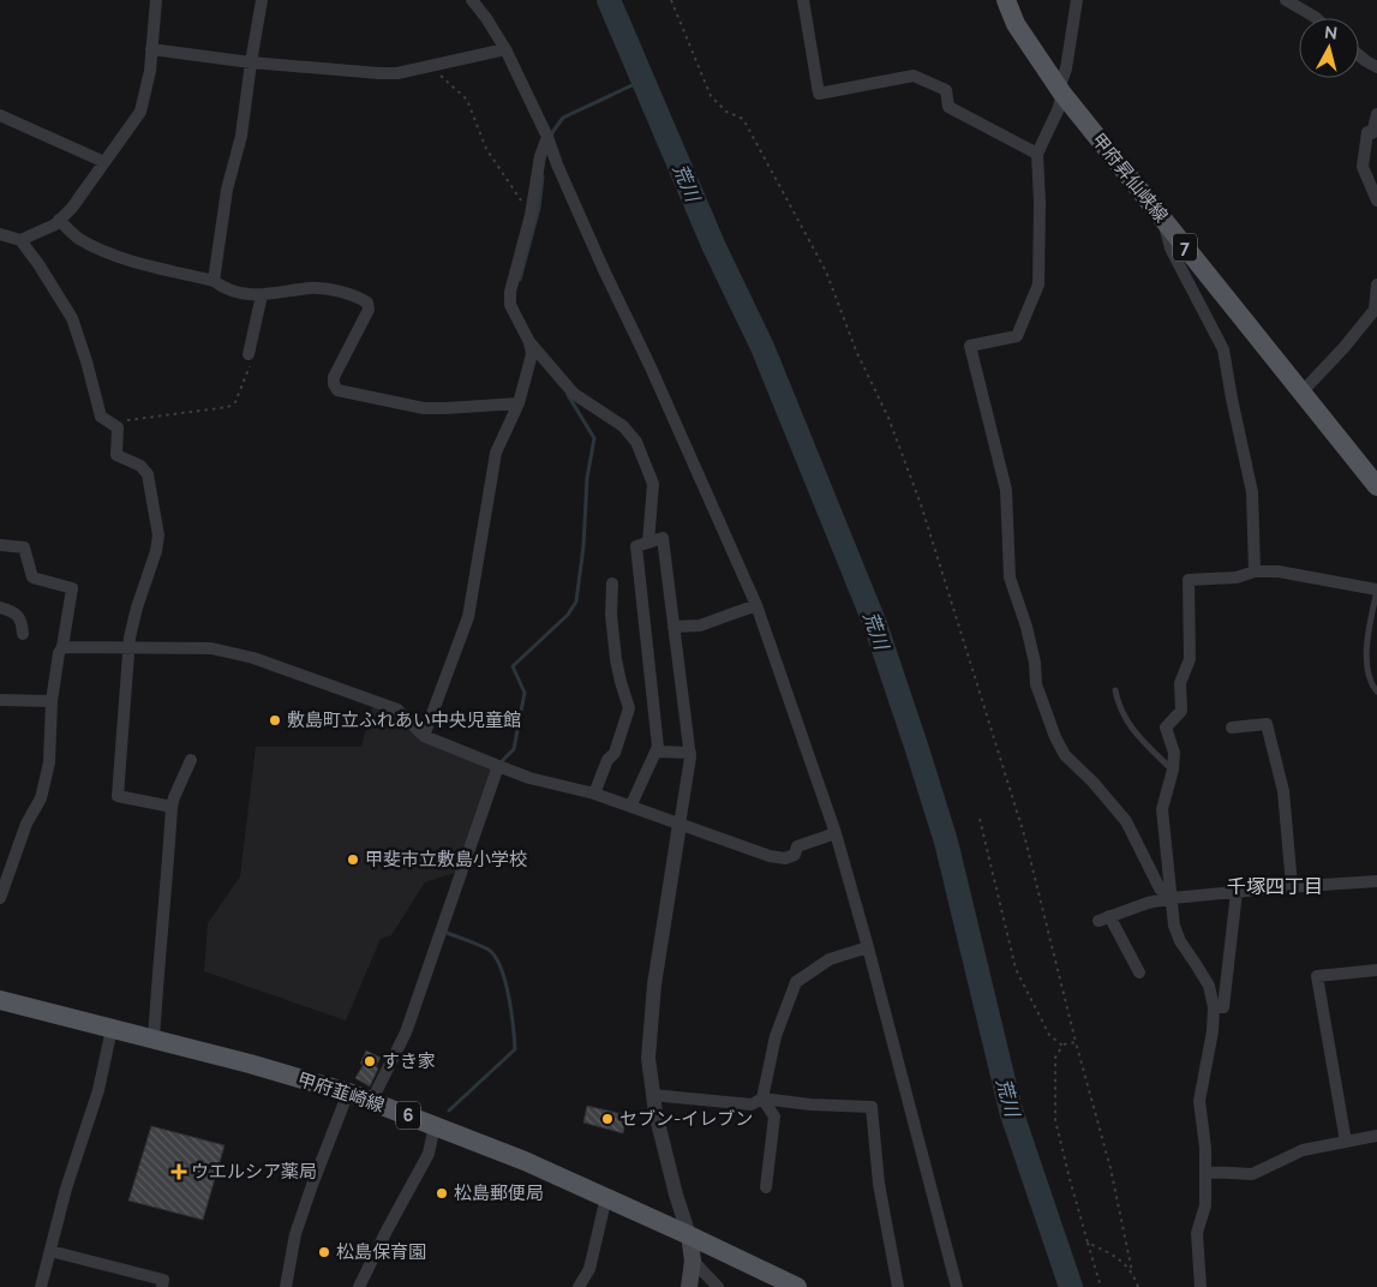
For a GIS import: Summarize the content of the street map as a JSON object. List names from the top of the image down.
{
  "streets": {
    "main road": [
      "甲府昇仙峡線",
      "7",
      "甲府韮崎線",
      "6"
    ]
  },
  "districts": ["千塚四丁目"],
  "water": ["荒川"],
  "places": {
    "other": [
      "敷島町立ふれあい中央児童館",
      "甲斐市立敷島小学校",
      "すき家",
      "セブン-イレブン",
      "松島郵便局",
      "松島保育園"
    ],
    "health": ["ウエルシア薬局"]
  },
  "north": "top"
}
